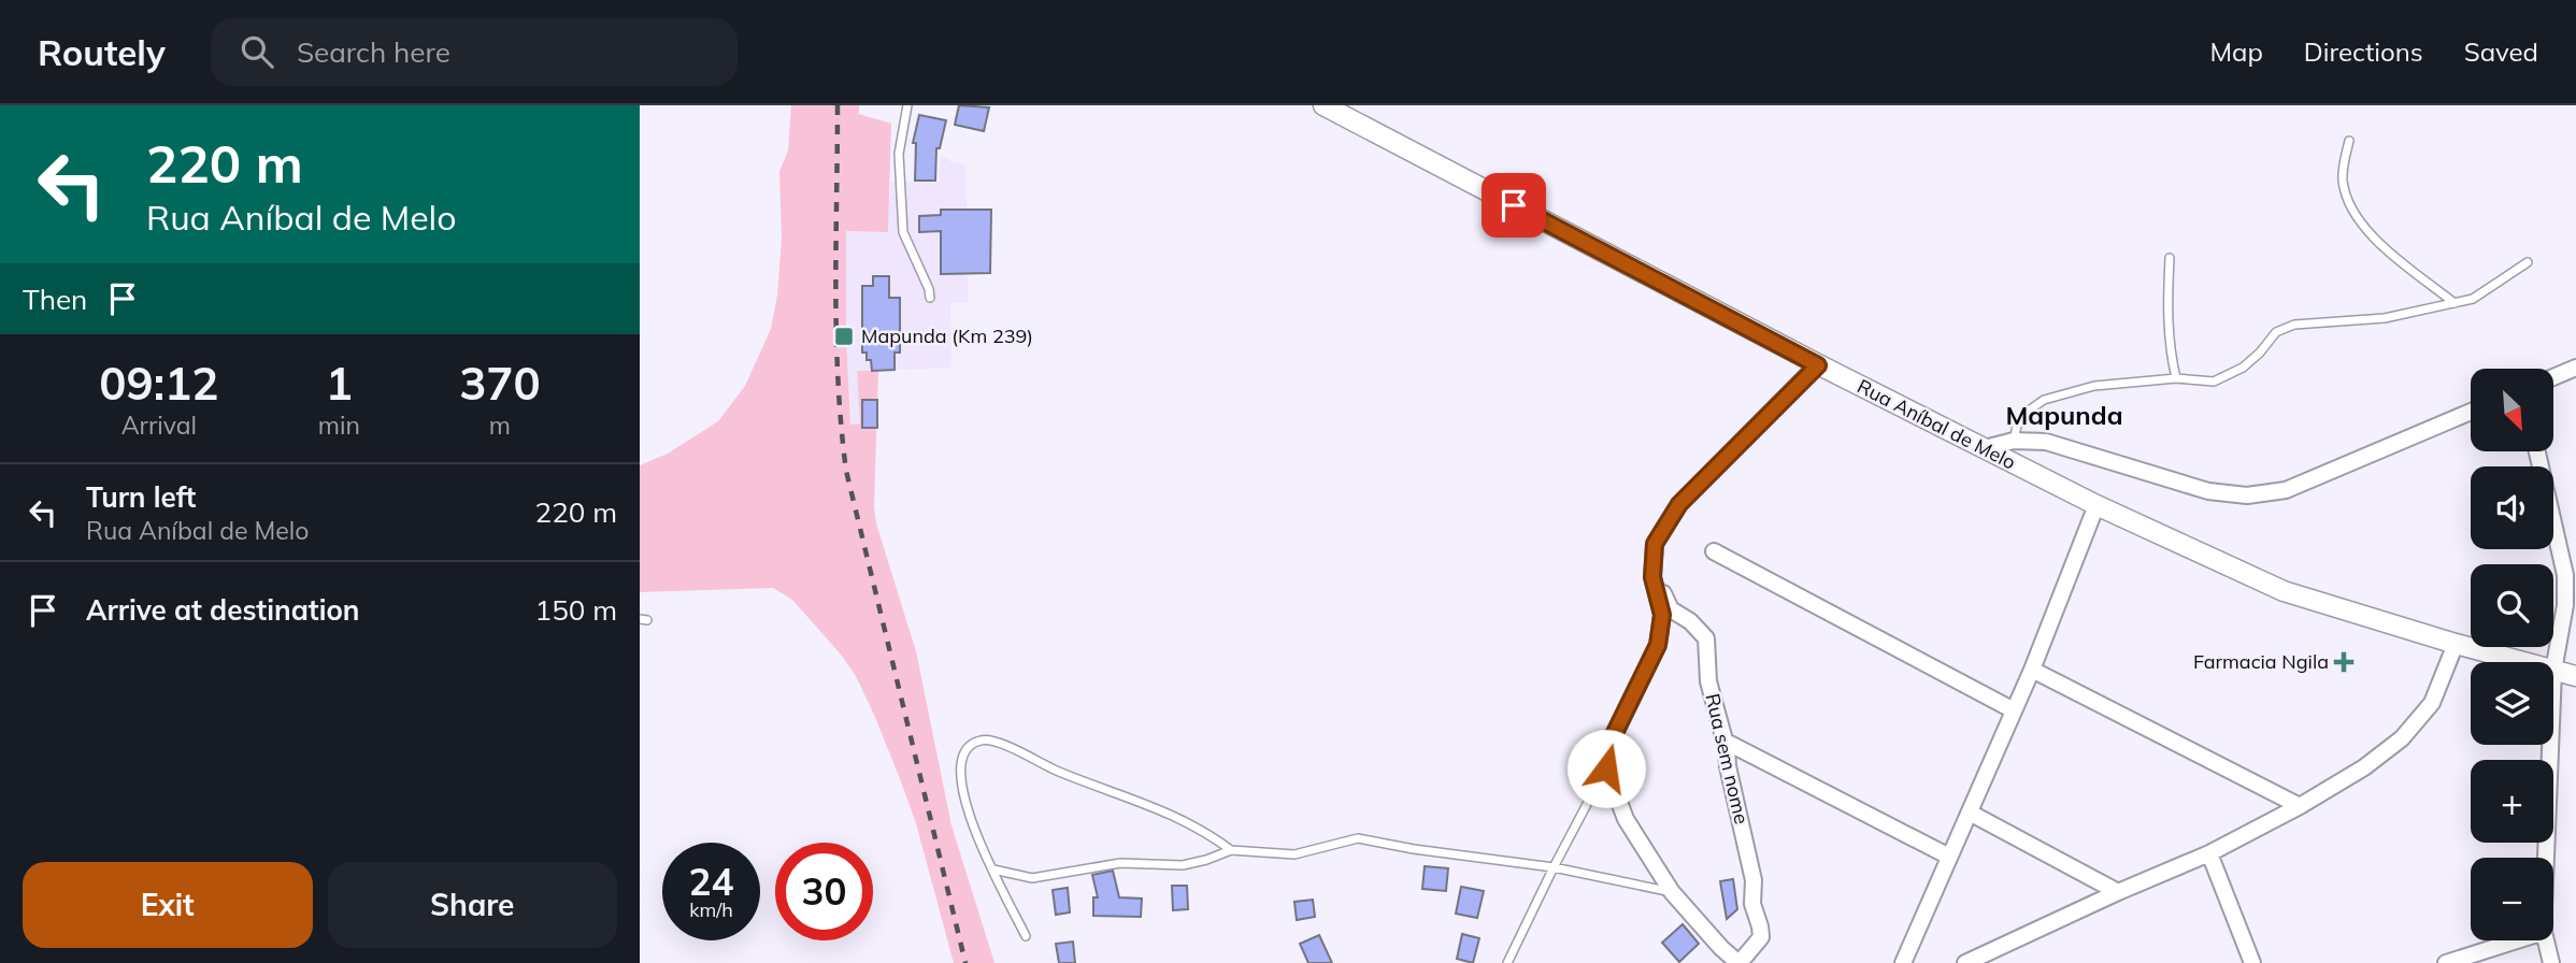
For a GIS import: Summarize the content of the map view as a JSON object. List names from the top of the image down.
{
  "streets": {
    "street": ["Rua Aníbal de Melo", "Rua sem nome"]
  },
  "districts": ["Mapunda"],
  "places": {
    "transit": ["Mapunda (Km 239)"],
    "health": ["Farmacia Ngila"]
  },
  "north": "bottom right",
  "page": {
    "header": "Routely",
    "search": "Search here",
    "nav": ["Map", "Directions", "Saved"],
    "turn": ["220 m", "Rua Aníbal de Melo"],
    "then": "Then",
    "eta": [
      "09:12",
      "Arrival",
      "1",
      "min",
      "370",
      "m"
    ],
    "map_buttons": ["+", "−"],
    "list": [
      {
        "name": "Turn left",
        "note": "Rua Aníbal de Melo",
        "value": "220 m"
      },
      {
        "name": "Arrive at destination",
        "value": "150 m"
      }
    ],
    "speed": "24 km/h",
    "limit": "30",
    "buttons": ["Exit", "Share"]
  }
}
